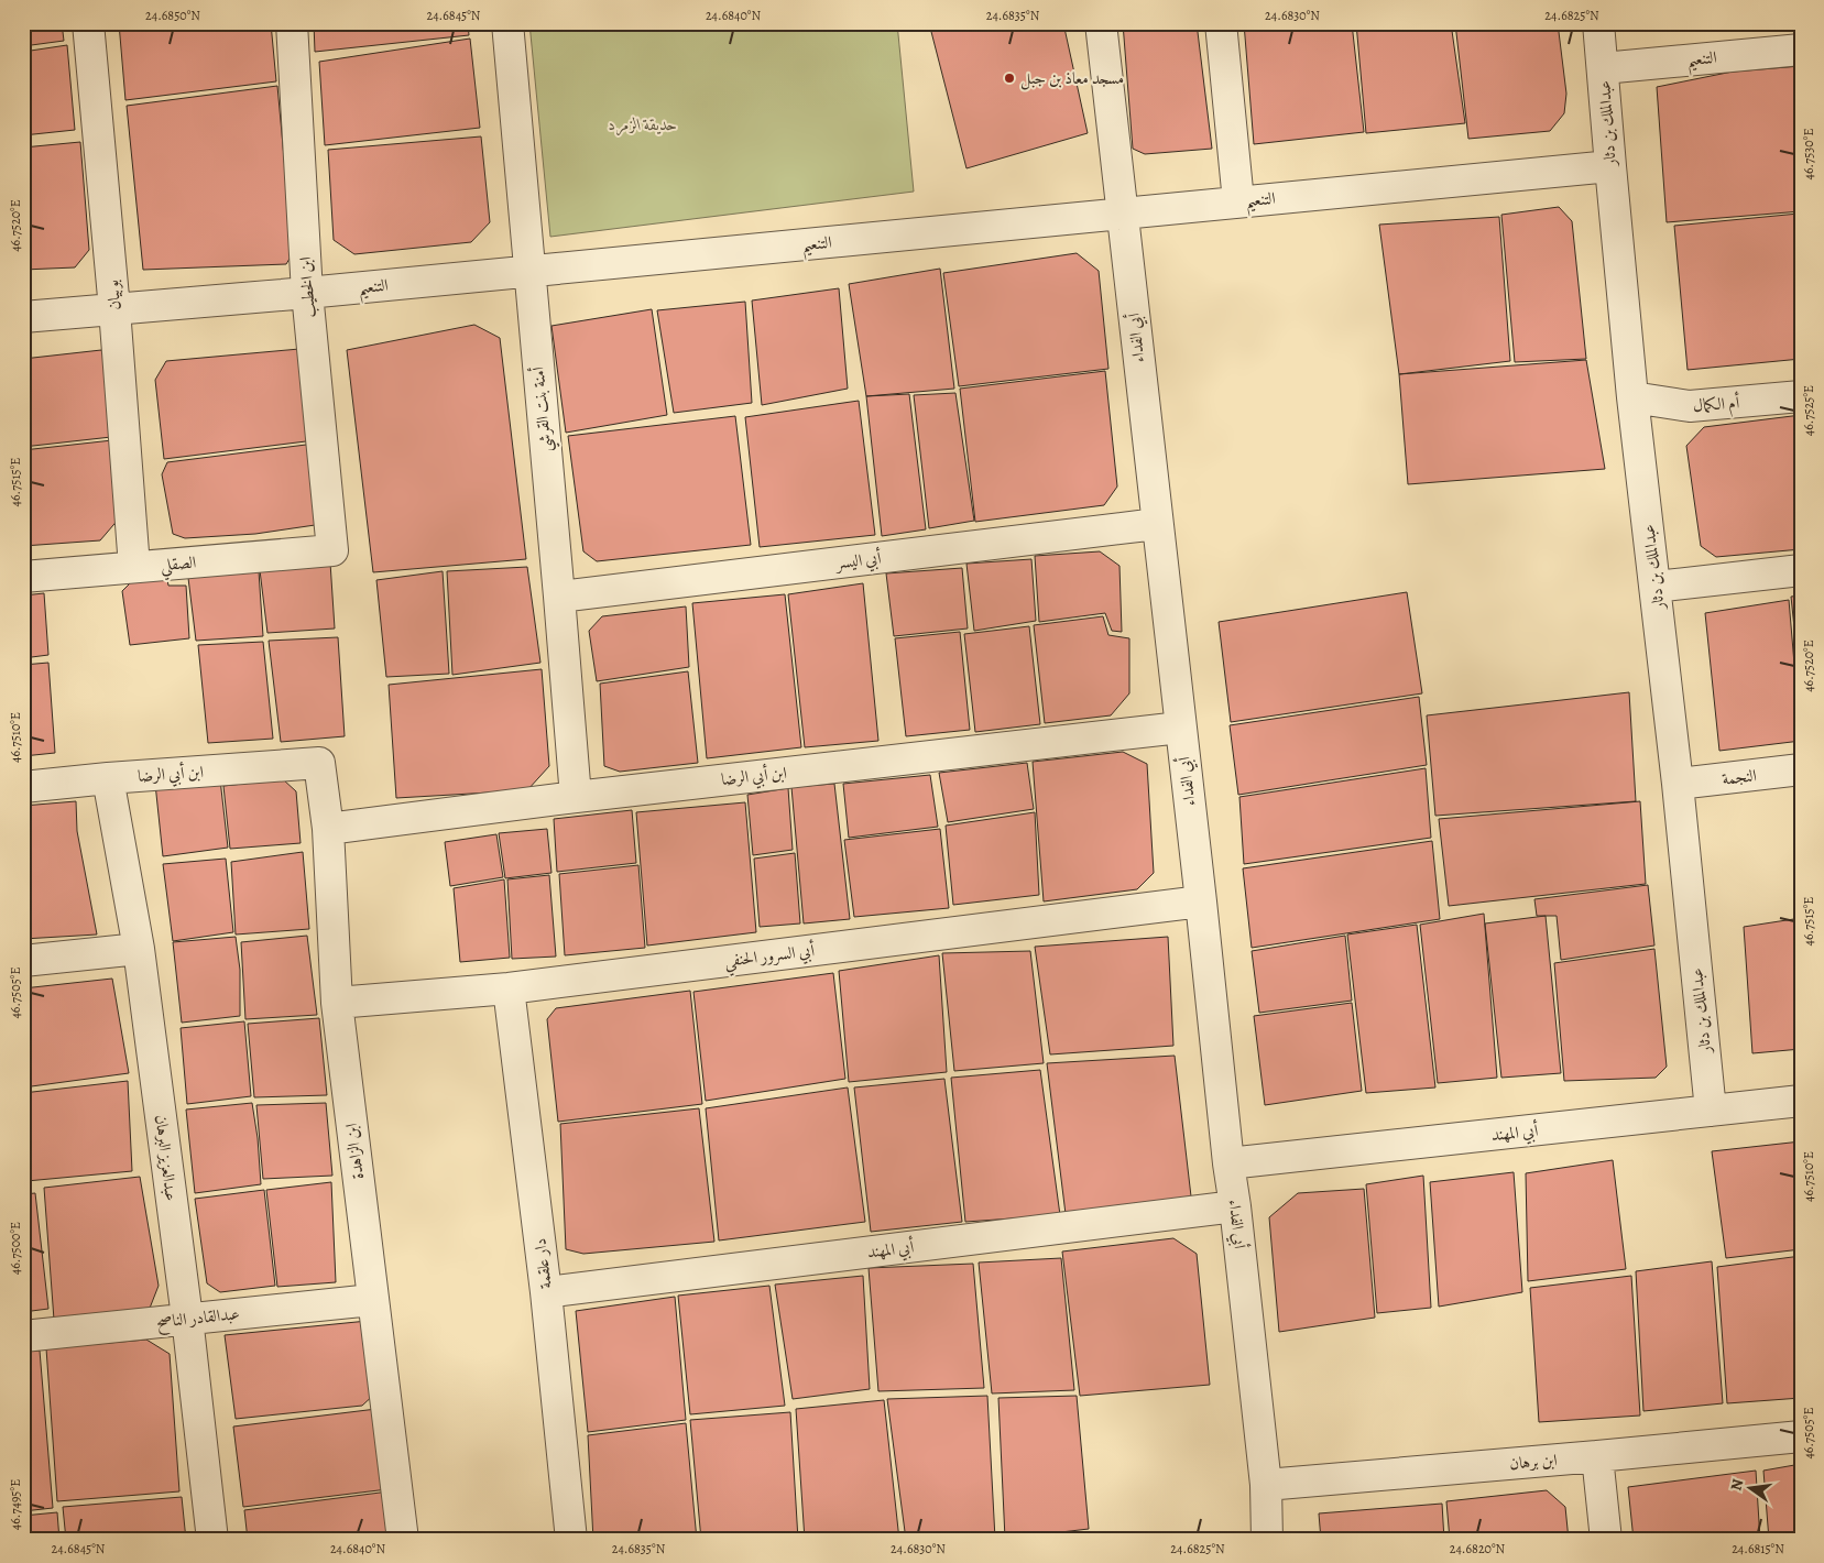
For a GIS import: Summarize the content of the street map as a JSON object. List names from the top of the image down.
{
  "streets": {
    "street": [
      "التنعيم",
      "عبدالملك بن دثار",
      "ابن الخطيب",
      "بوبيان",
      "أبي الفداء",
      "أم الكمال",
      "أمنة بنت القرشي",
      "أبي اليسر",
      "الصقلي",
      "ابن أبي الرضا",
      "النجمة",
      "أبي السرور الحنفي",
      "أبي المهند",
      "ابن الزاهدة",
      "عبدالعزيز البرهان",
      "دار علقمة",
      "عبدالقادر الناصح",
      "ابن برهان"
    ]
  },
  "crossings": [
    ["التنعيم", "عبدالملك بن دثار"],
    ["التنعيم", "ابن الخطيب"],
    ["التنعيم", "بوبيان"],
    ["التنعيم", "أبي الفداء"],
    ["التنعيم", "أمنة بنت القرشي"],
    ["عبدالملك بن دثار", "أم الكمال"],
    ["عبدالملك بن دثار", "النجمة"],
    ["عبدالملك بن دثار", "أبي المهند"],
    ["ابن الخطيب", "الصقلي"],
    ["بوبيان", "الصقلي"],
    ["أبي الفداء", "أبي اليسر"],
    ["أبي الفداء", "ابن أبي الرضا"],
    ["أبي الفداء", "أبي السرور الحنفي"],
    ["أبي الفداء", "أبي المهند"],
    ["أبي الفداء", "ابن برهان"],
    ["أمنة بنت القرشي", "أبي اليسر"],
    ["أمنة بنت القرشي", "ابن أبي الرضا"],
    ["ابن أبي الرضا", "ابن الزاهدة"],
    ["ابن أبي الرضا", "عبدالعزيز البرهان"],
    ["أبي السرور الحنفي", "ابن الزاهدة"],
    ["أبي السرور الحنفي", "دار علقمة"],
    ["أبي المهند", "دار علقمة"],
    ["ابن الزاهدة", "عبدالقادر الناصح"],
    ["عبدالعزيز البرهان", "عبدالقادر الناصح"]
  ],
  "parks": ["حديقة الزمرد"],
  "places": ["مسجد معاذ بن جبل"],
  "north": "left",
  "coordinates": [
    "24.6850°N",
    "24.6845°N",
    "24.6840°N",
    "24.6835°N",
    "24.6830°N",
    "24.6825°N",
    "46.7530°E",
    "46.7520°E",
    "46.7525°E",
    "46.7515°E",
    "46.7510°E",
    "46.7505°E",
    "46.7500°E",
    "46.7495°E",
    "24.6820°N",
    "24.6815°N"
  ]
}
